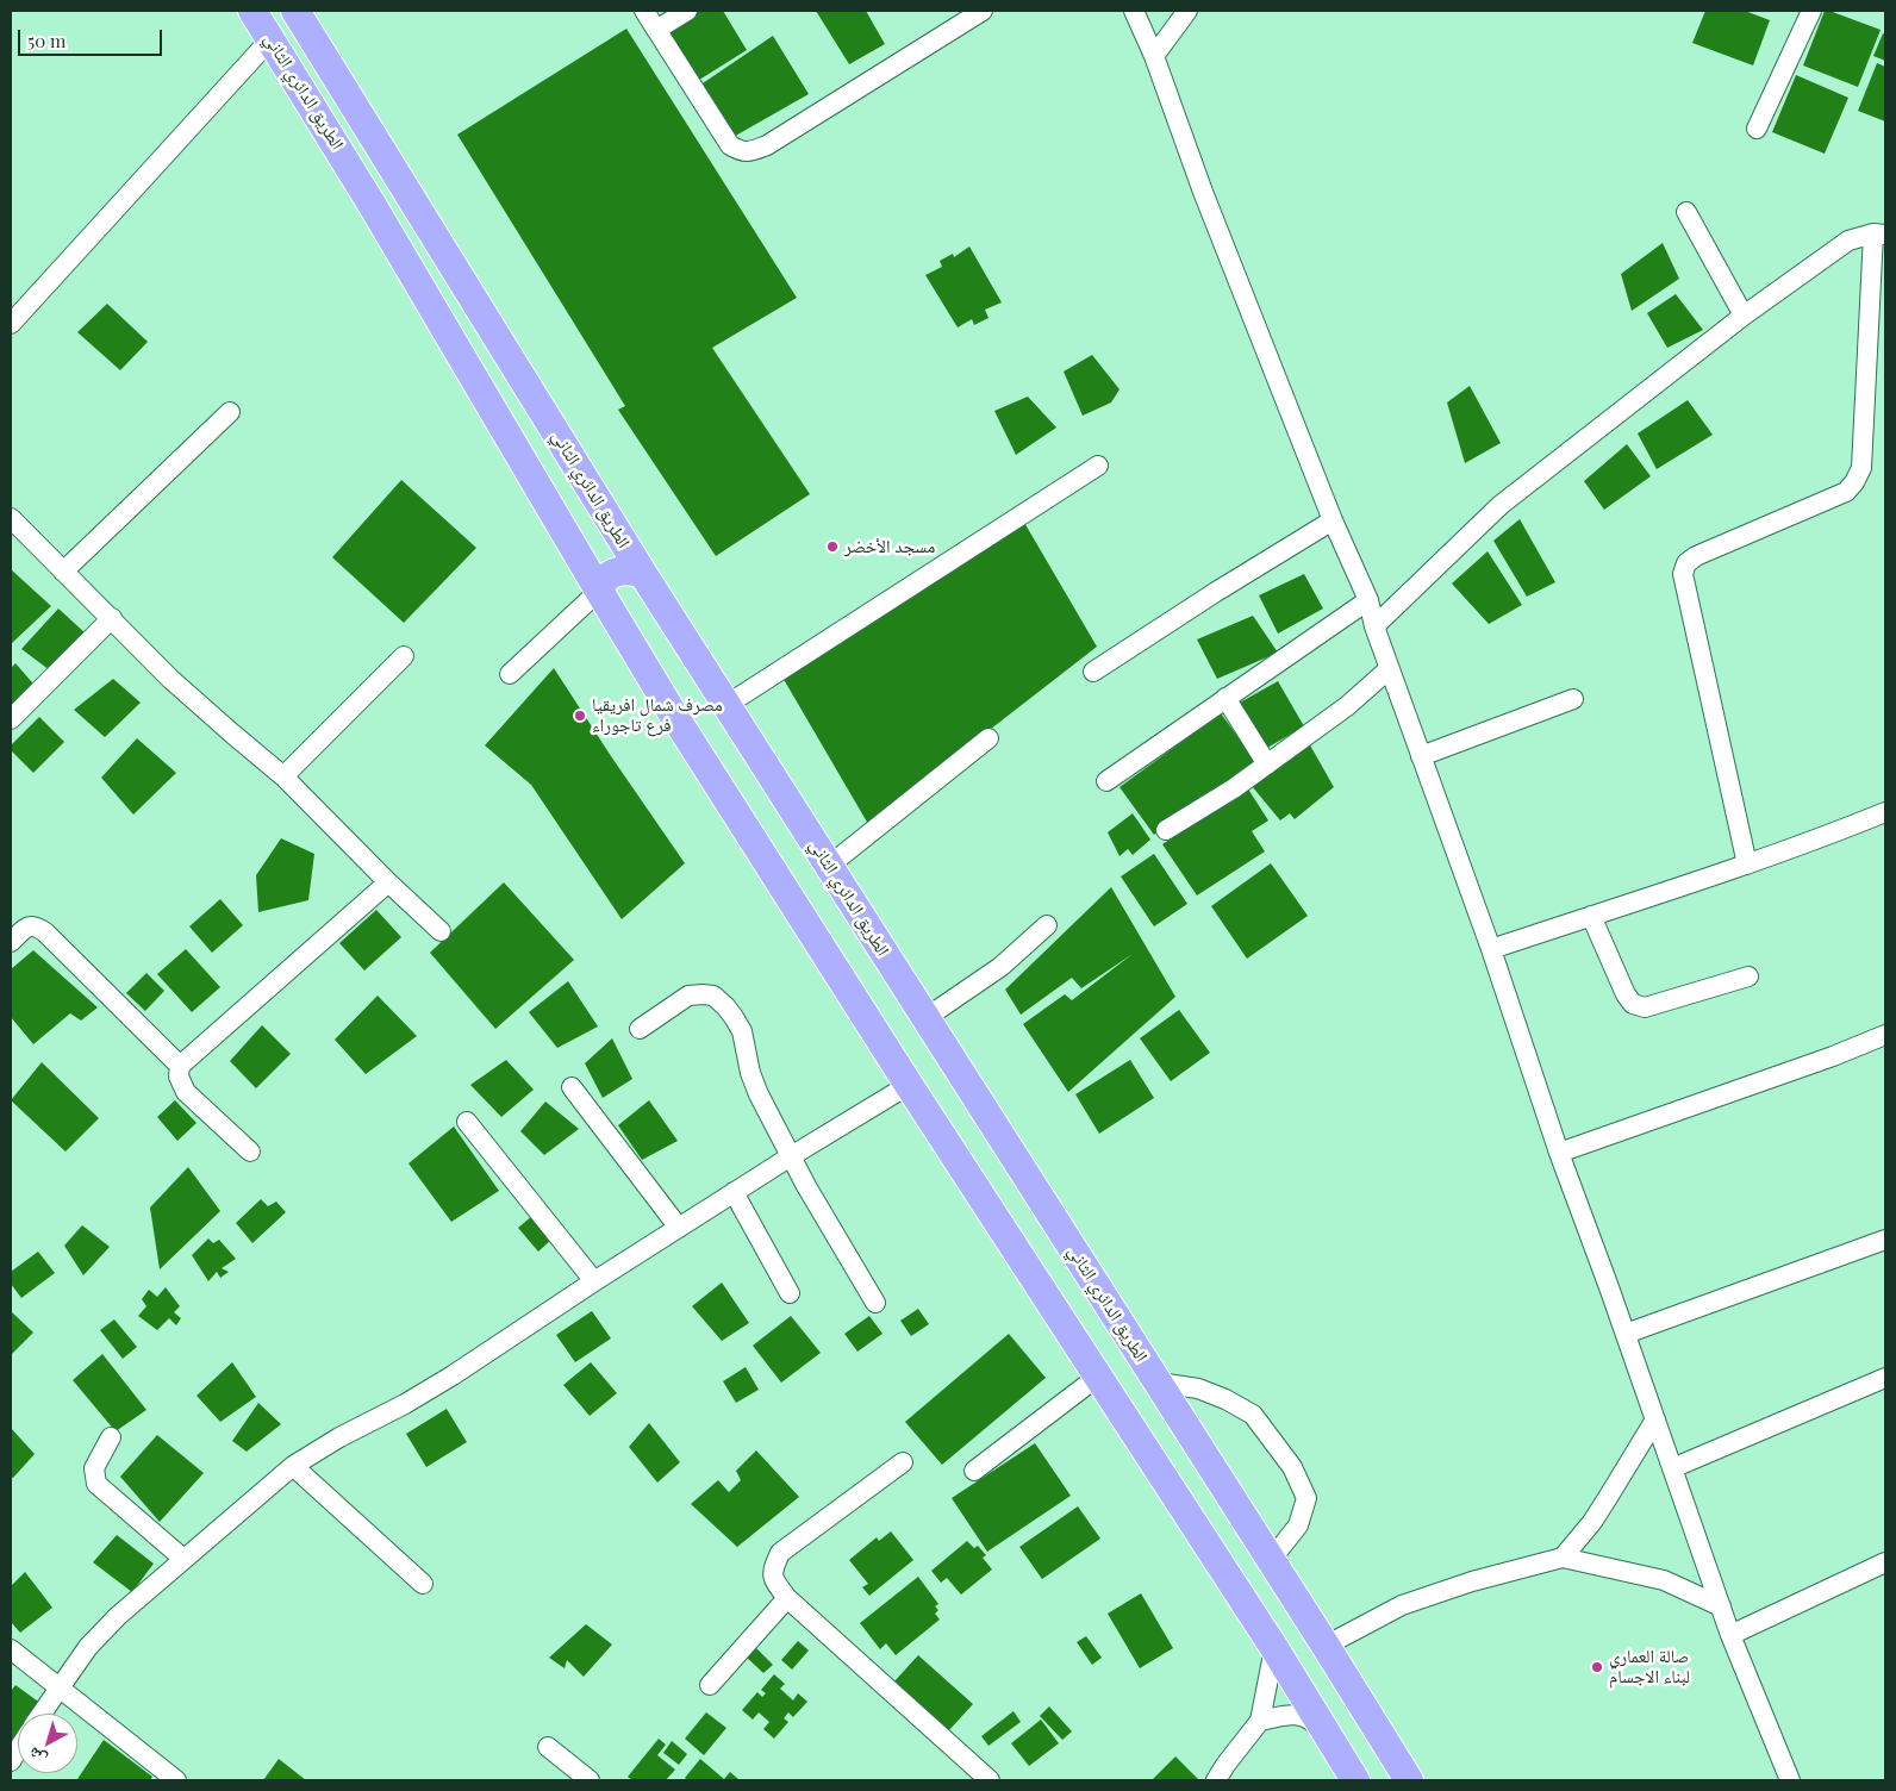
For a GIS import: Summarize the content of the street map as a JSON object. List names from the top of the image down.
{
  "streets": {
    "highway": ["الطريق الدائري الثاني"]
  },
  "places": ["مسجد الأخضر", "مصرف شمال افريقيا فرع تاجوراء", "صالة العماري لبناء الاجسام"],
  "scale_bar": "50 m",
  "north": "bottom left"
}
